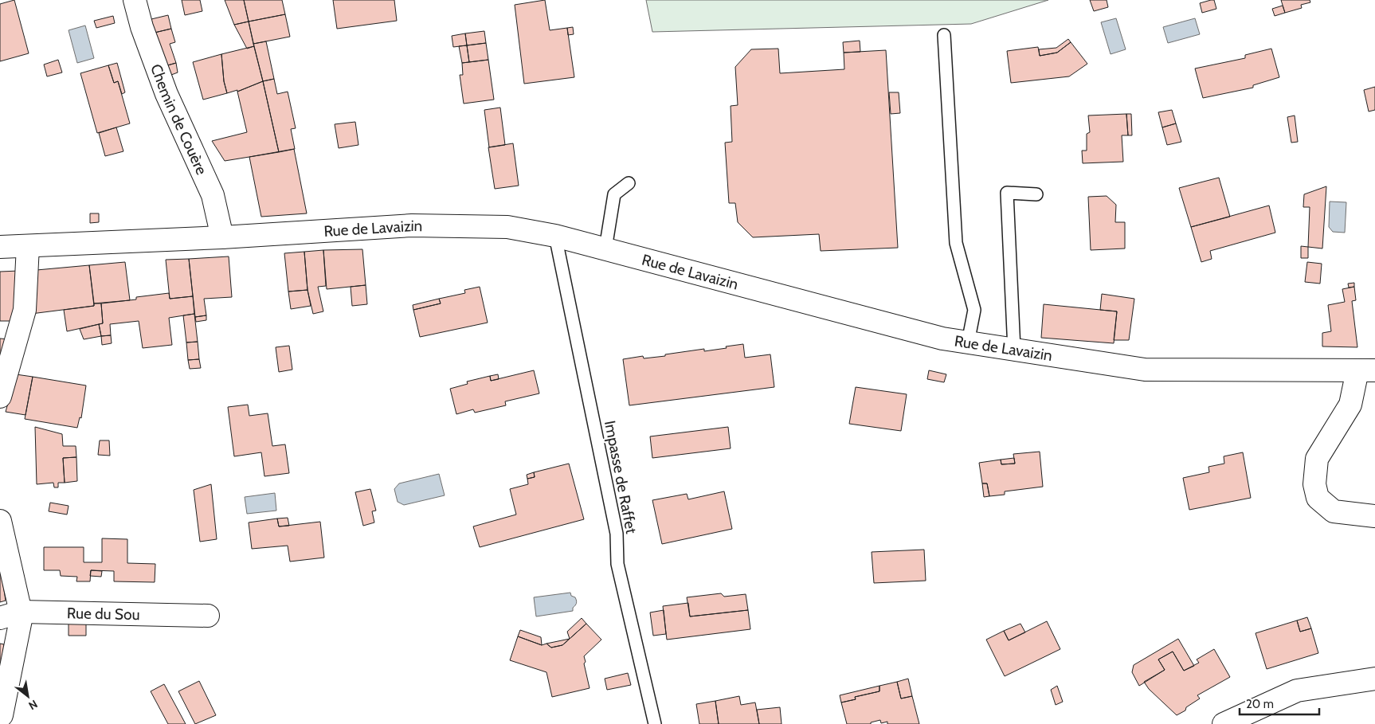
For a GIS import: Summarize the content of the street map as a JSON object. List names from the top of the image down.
{
  "streets": {
    "main road": ["Chemin de Couère", "Rue de Lavaizin", "Rue du Sou"],
    "lane": ["Impasse de Raffet"]
  },
  "crossings": [
    ["Chemin de Couère", "Rue de Lavaizin"],
    ["Rue de Lavaizin", "Impasse de Raffet"]
  ],
  "scale_bar": "20 m",
  "north": "bottom right"
}
